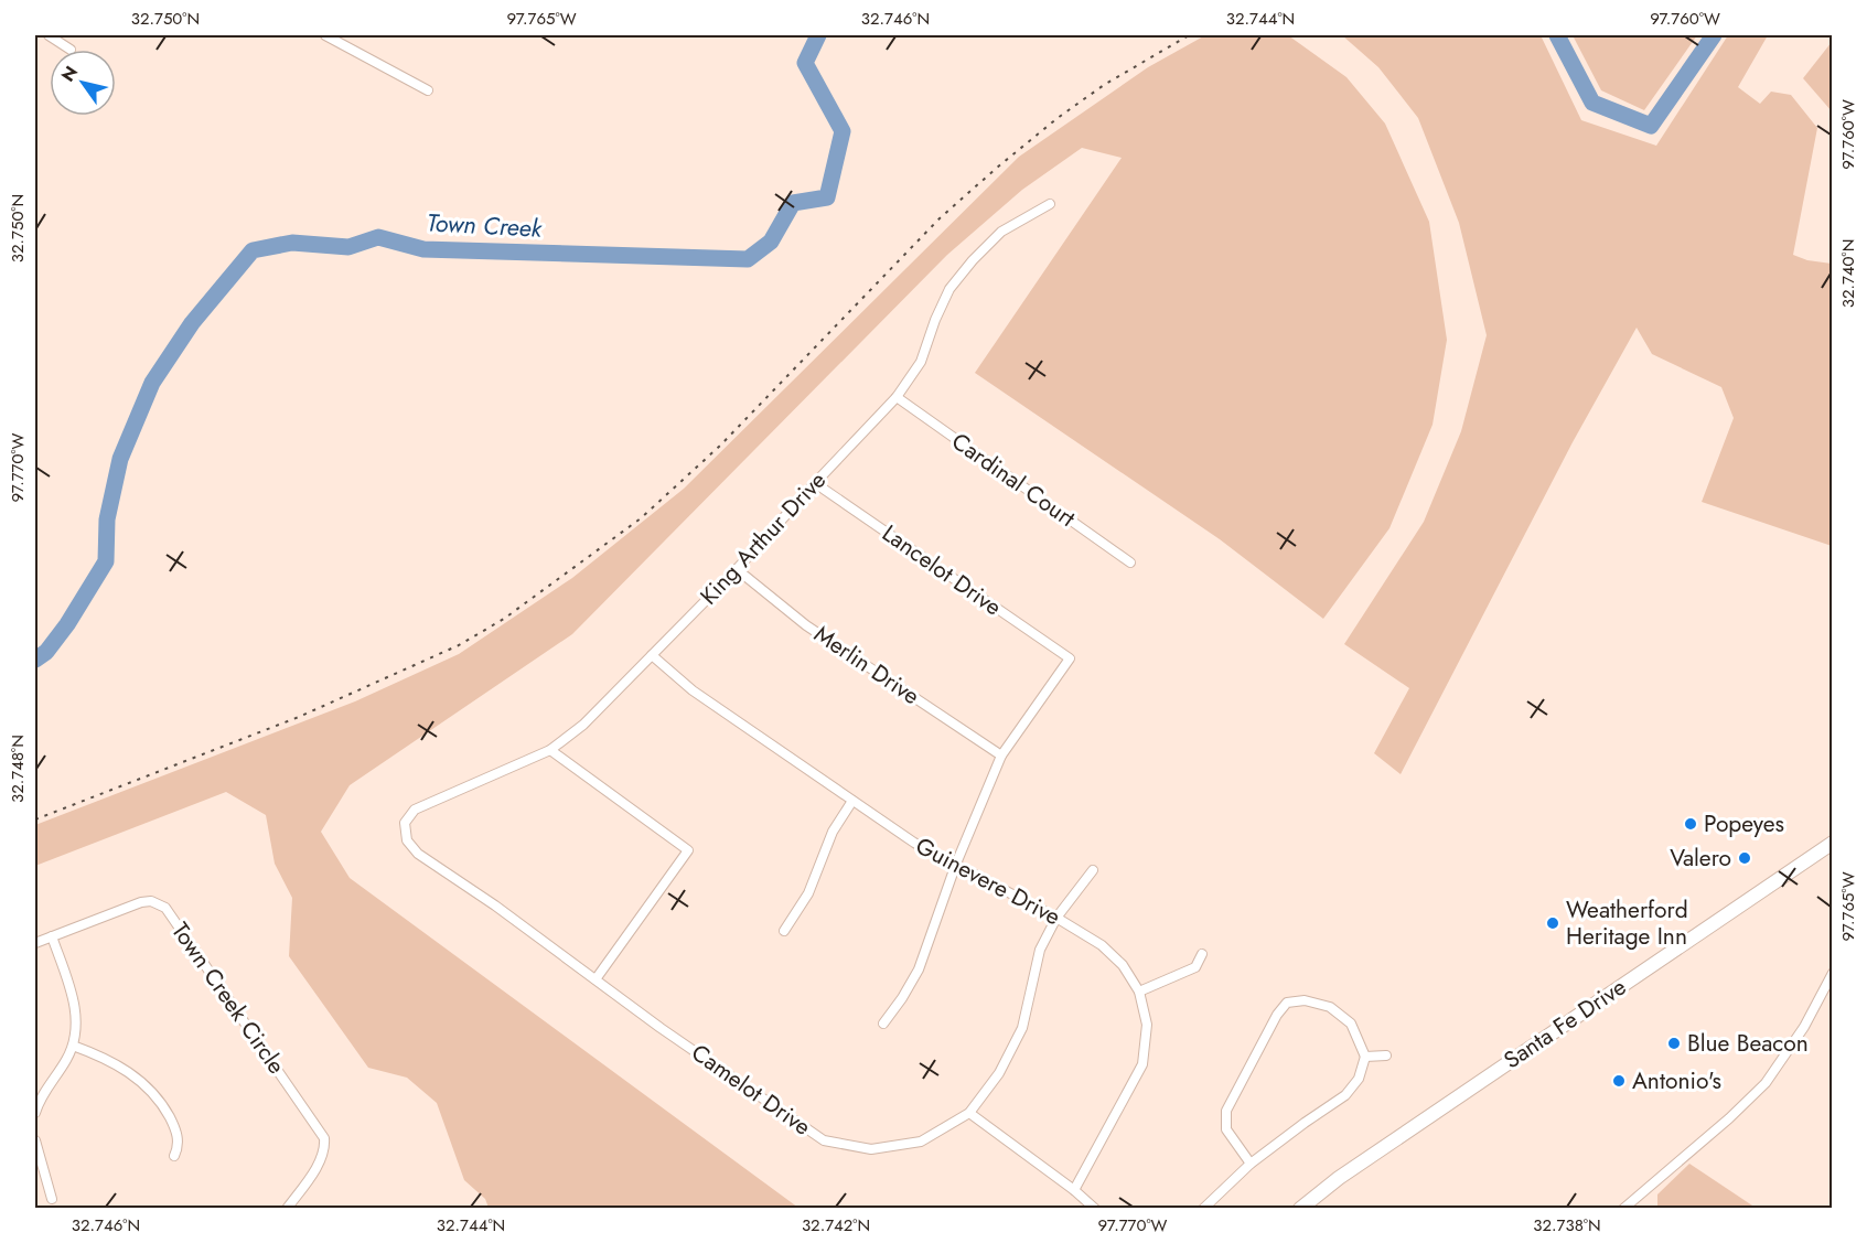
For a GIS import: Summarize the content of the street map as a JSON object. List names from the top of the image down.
{
  "streets": {
    "main road": ["Santa Fe Drive"],
    "street": [
      "Cardinal Court",
      "King Arthur Drive",
      "Lancelot Drive",
      "Merlin Drive",
      "Guinevere Drive",
      "Town Creek Circle",
      "Camelot Drive"
    ]
  },
  "crossings": [
    ["Cardinal Court", "King Arthur Drive"],
    ["King Arthur Drive", "Lancelot Drive"],
    ["King Arthur Drive", "Merlin Drive"],
    ["King Arthur Drive", "Guinevere Drive"],
    ["King Arthur Drive", "Camelot Drive"],
    ["Lancelot Drive", "Merlin Drive"],
    ["Guinevere Drive", "Camelot Drive"]
  ],
  "water": ["Town Creek"],
  "places": [
    "Popeyes",
    "Valero",
    "Weatherford Heritage Inn",
    "Blue Beacon",
    "Antonio's"
  ],
  "north": "top left",
  "coordinates": [
    "32.750°N",
    "97.765°W",
    "32.746°N",
    "32.744°N",
    "97.760°W",
    "32.740°N",
    "97.770°W",
    "32.748°N",
    "32.742°N",
    "32.738°N"
  ]
}
